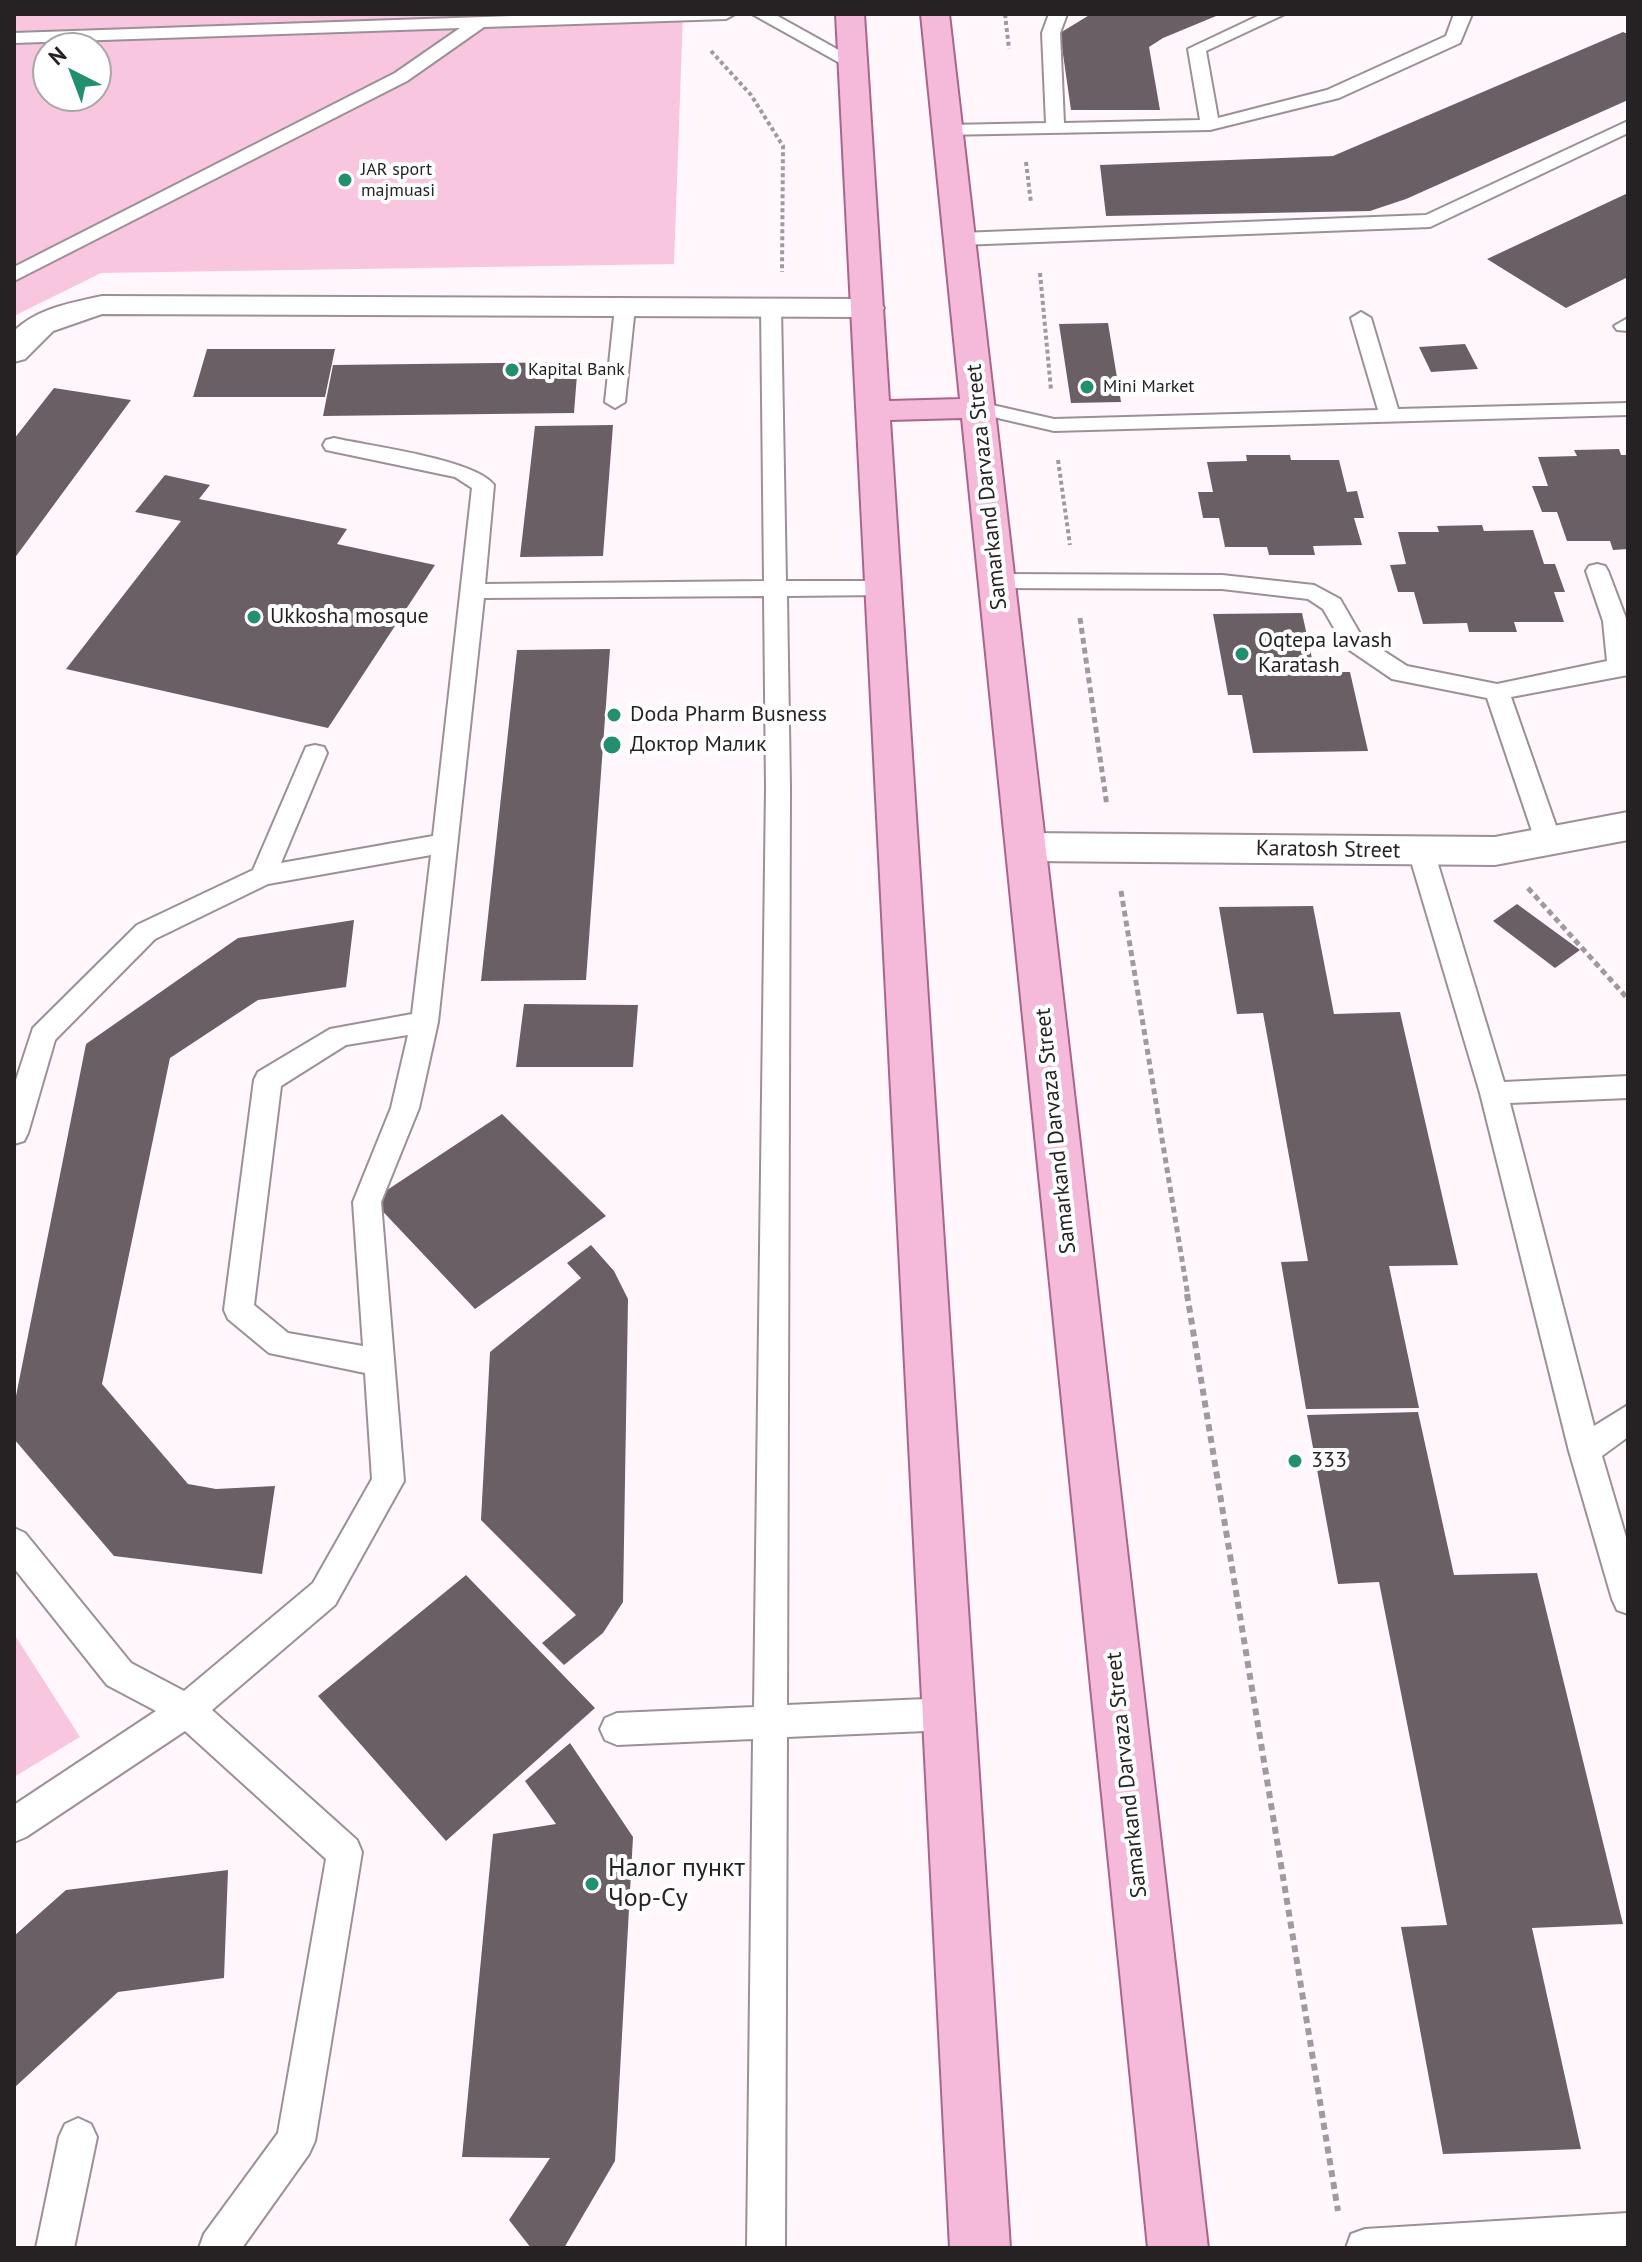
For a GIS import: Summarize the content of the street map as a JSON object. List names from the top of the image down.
{
  "streets": {
    "main road": ["Samarkand Darvaza Street"],
    "street": ["Karatosh Street"]
  },
  "crossings": [
    ["Samarkand Darvaza Street", "Karatosh Street"]
  ],
  "places": [
    "JAR sport majmuasi",
    "Kapital Bank",
    "Mini Market",
    "Ukkosha mosque",
    "Oqtepa lavash Karatash",
    "Doda Pharm Busness",
    "Доктор Малик",
    "333",
    "Налог пункт Чор-Су"
  ],
  "north": "top left"
}
